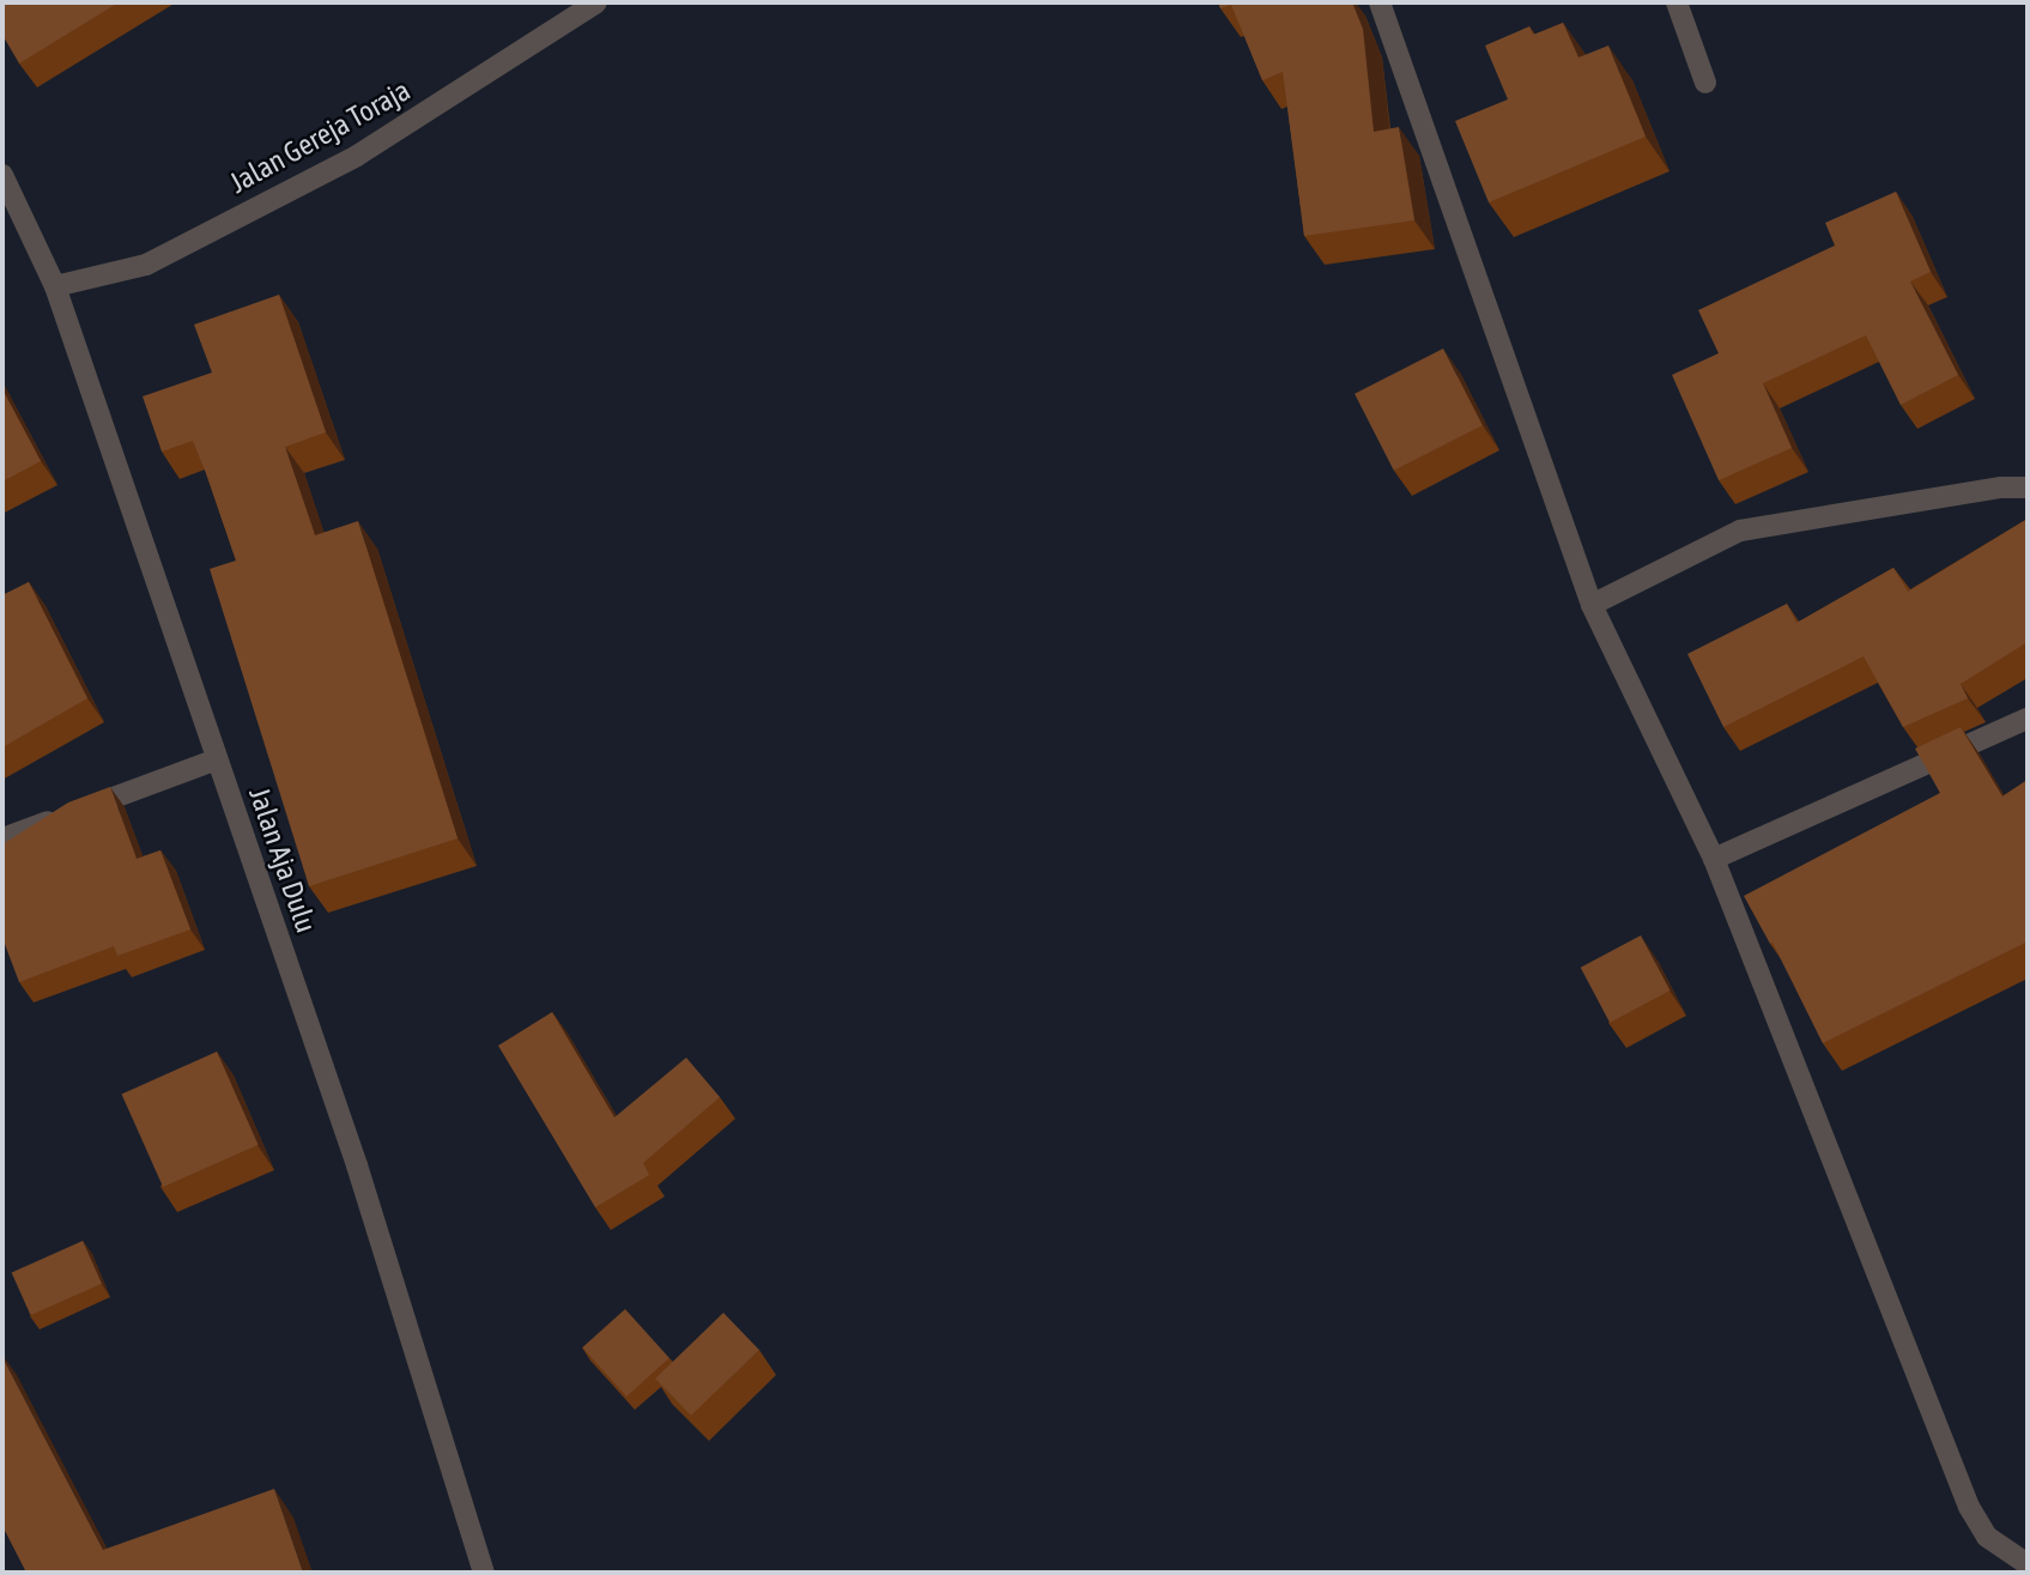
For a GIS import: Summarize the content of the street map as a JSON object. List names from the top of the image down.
{
  "streets": {
    "street": ["Jalan Gereja Toraja", "Jalan Aja Dulu"]
  },
  "crossings": [
    ["Jalan Gereja Toraja", "Jalan Aja Dulu"]
  ]
}
